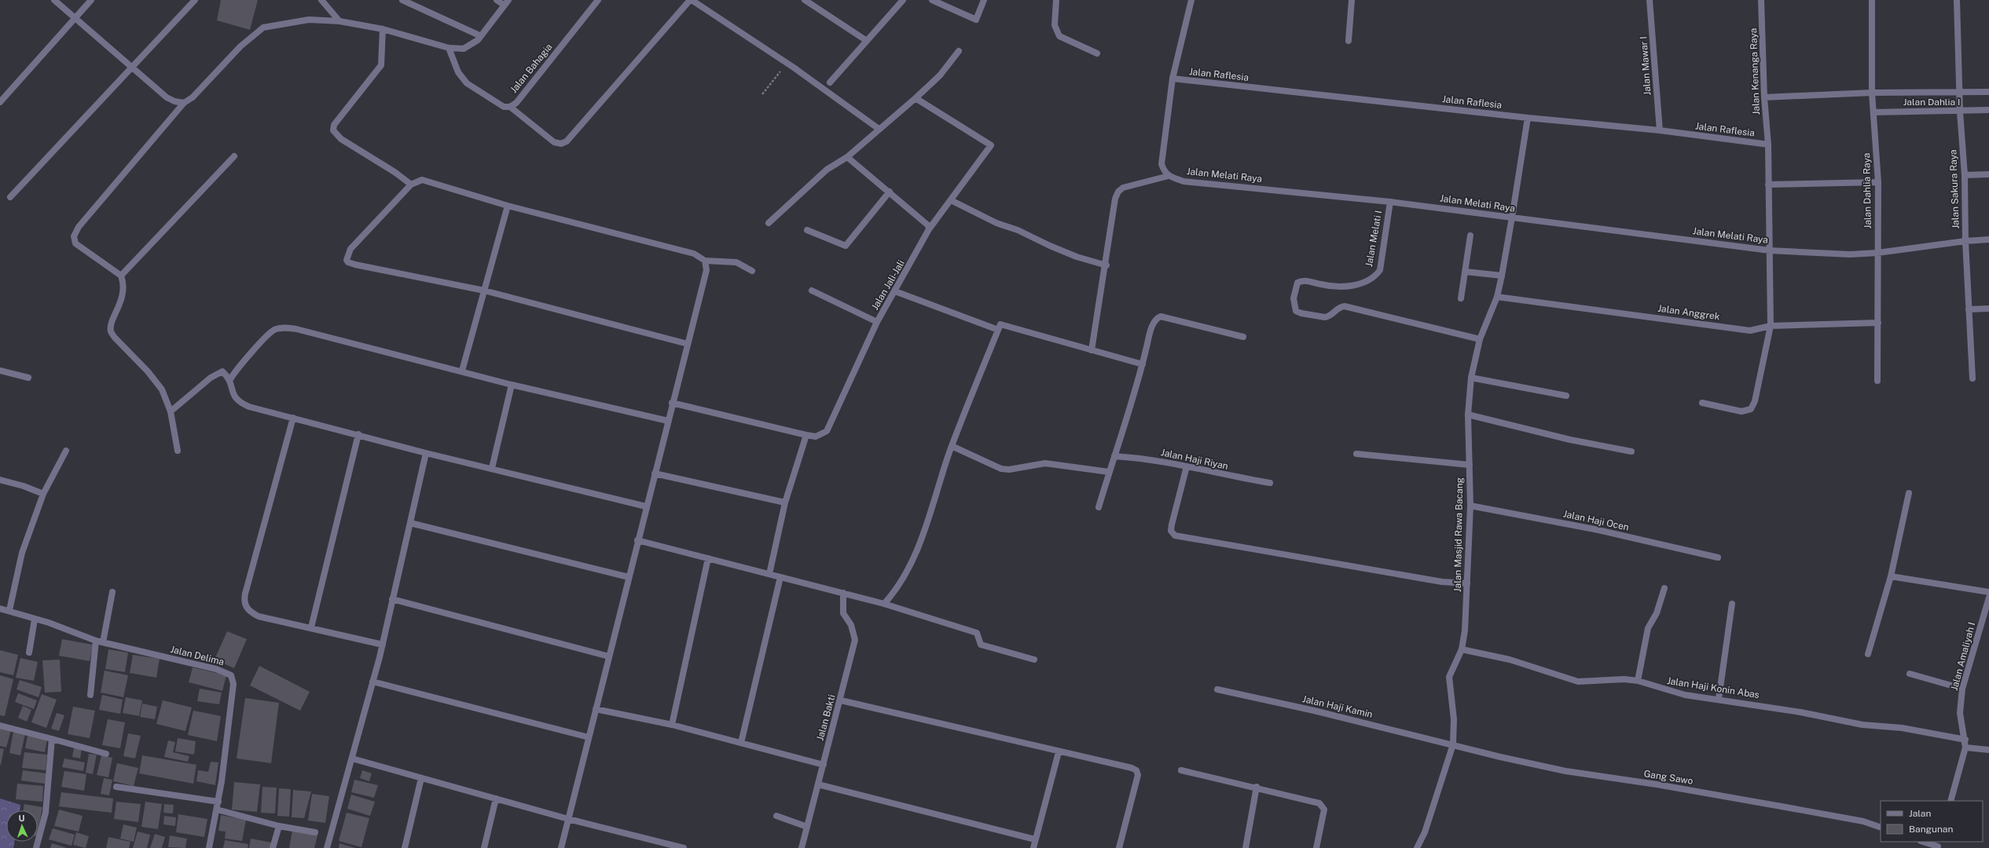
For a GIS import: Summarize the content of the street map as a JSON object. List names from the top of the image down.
{
  "streets": {
    "street": [
      "Jalan Mawar I",
      "Jalan Bahagia",
      "Jalan Kenanga Raya",
      "Jalan Raflesia",
      "Jalan Dahlia I",
      "Jalan Melati Raya",
      "Jalan Sakura Raya",
      "Jalan Dahlia Raya",
      "Jalan Melati I",
      "Jalan Jali-Jali",
      "Jalan Anggrek",
      "Jalan Haji Riyan",
      "Jalan Haji Ocen",
      "Jalan Masjid Rawa Bacang",
      "Jalan Delima",
      "Jalan Amaliyah I",
      "Jalan Haji Konin Abas",
      "Jalan Haji Kamin",
      "Jalan Bakti",
      "Gang Sawo"
    ]
  },
  "crossings": [
    ["Jalan Mawar I", "Jalan Raflesia"],
    ["Jalan Kenanga Raya", "Jalan Raflesia"],
    ["Jalan Kenanga Raya", "Jalan Melati Raya"],
    ["Jalan Kenanga Raya", "Jalan Anggrek"],
    ["Jalan Raflesia", "Jalan Masjid Rawa Bacang"],
    ["Jalan Dahlia I", "Jalan Sakura Raya"],
    ["Jalan Dahlia I", "Jalan Dahlia Raya"],
    ["Jalan Melati Raya", "Jalan Sakura Raya"],
    ["Jalan Melati Raya", "Jalan Dahlia Raya"],
    ["Jalan Melati Raya", "Jalan Melati I"],
    ["Jalan Melati Raya", "Jalan Masjid Rawa Bacang"],
    ["Jalan Dahlia Raya", "Jalan Anggrek"],
    ["Jalan Melati I", "Jalan Masjid Rawa Bacang"],
    ["Jalan Anggrek", "Jalan Masjid Rawa Bacang"],
    ["Jalan Haji Ocen", "Jalan Masjid Rawa Bacang"],
    ["Jalan Masjid Rawa Bacang", "Jalan Haji Konin Abas"],
    ["Jalan Masjid Rawa Bacang", "Jalan Haji Kamin"],
    ["Jalan Masjid Rawa Bacang", "Gang Sawo"],
    ["Jalan Amaliyah I", "Jalan Haji Konin Abas"],
    ["Jalan Haji Kamin", "Gang Sawo"]
  ],
  "legend": ["Jalan", "Bangunan"],
  "north": "top"
}
